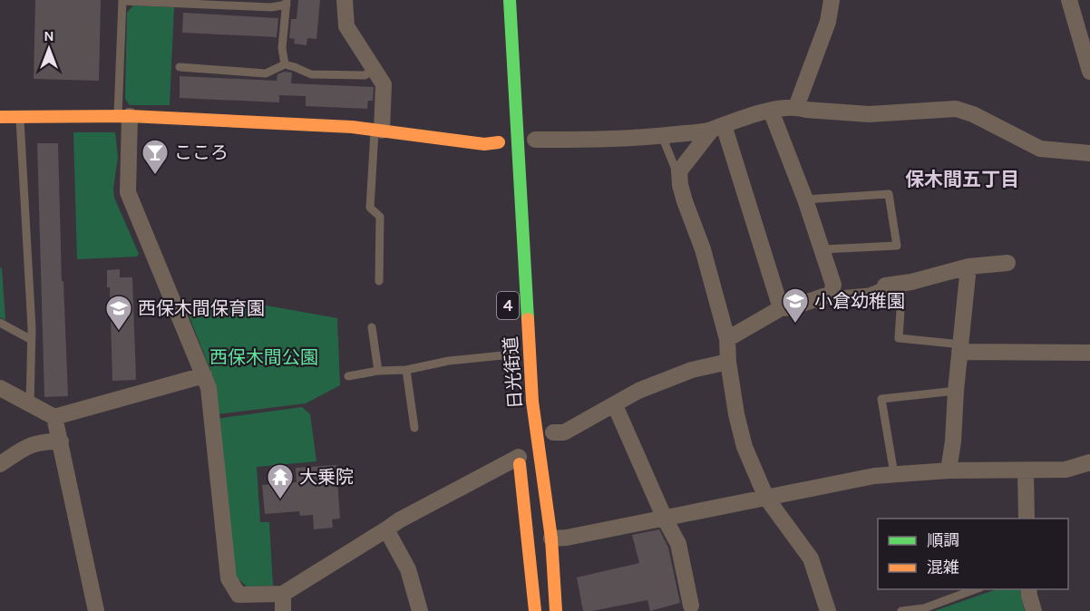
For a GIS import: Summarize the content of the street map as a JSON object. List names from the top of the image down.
{
  "streets": {
    "main road": ["4", "日光街道"]
  },
  "crossings": [
    ["4", "日光街道"]
  ],
  "districts": ["保木間五丁目"],
  "parks": ["西保木間公園"],
  "places": {
    "bar": ["こころ"],
    "school or university": ["小倉幼稚園", "西保木間保育園"],
    "temple": ["大乗院"]
  },
  "legend": ["順調", "混雑"],
  "north": "top"
}
